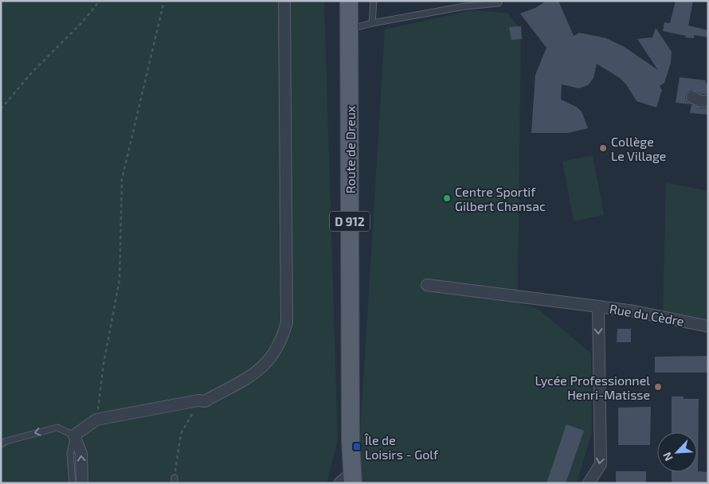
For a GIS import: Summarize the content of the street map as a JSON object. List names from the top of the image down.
{
  "streets": {
    "main road": ["Route de Dreux", "D 912"],
    "street": ["Rue du Cèdre"]
  },
  "one_way": ["Rue du Cèdre"],
  "places": {
    "other": ["Collège Le Village", "Centre Sportif Gilbert Chansac", "Lycée Professionnel Henri-Matisse"],
    "transit": ["Île de Loisirs - Golf"]
  },
  "north": "bottom left"
}
